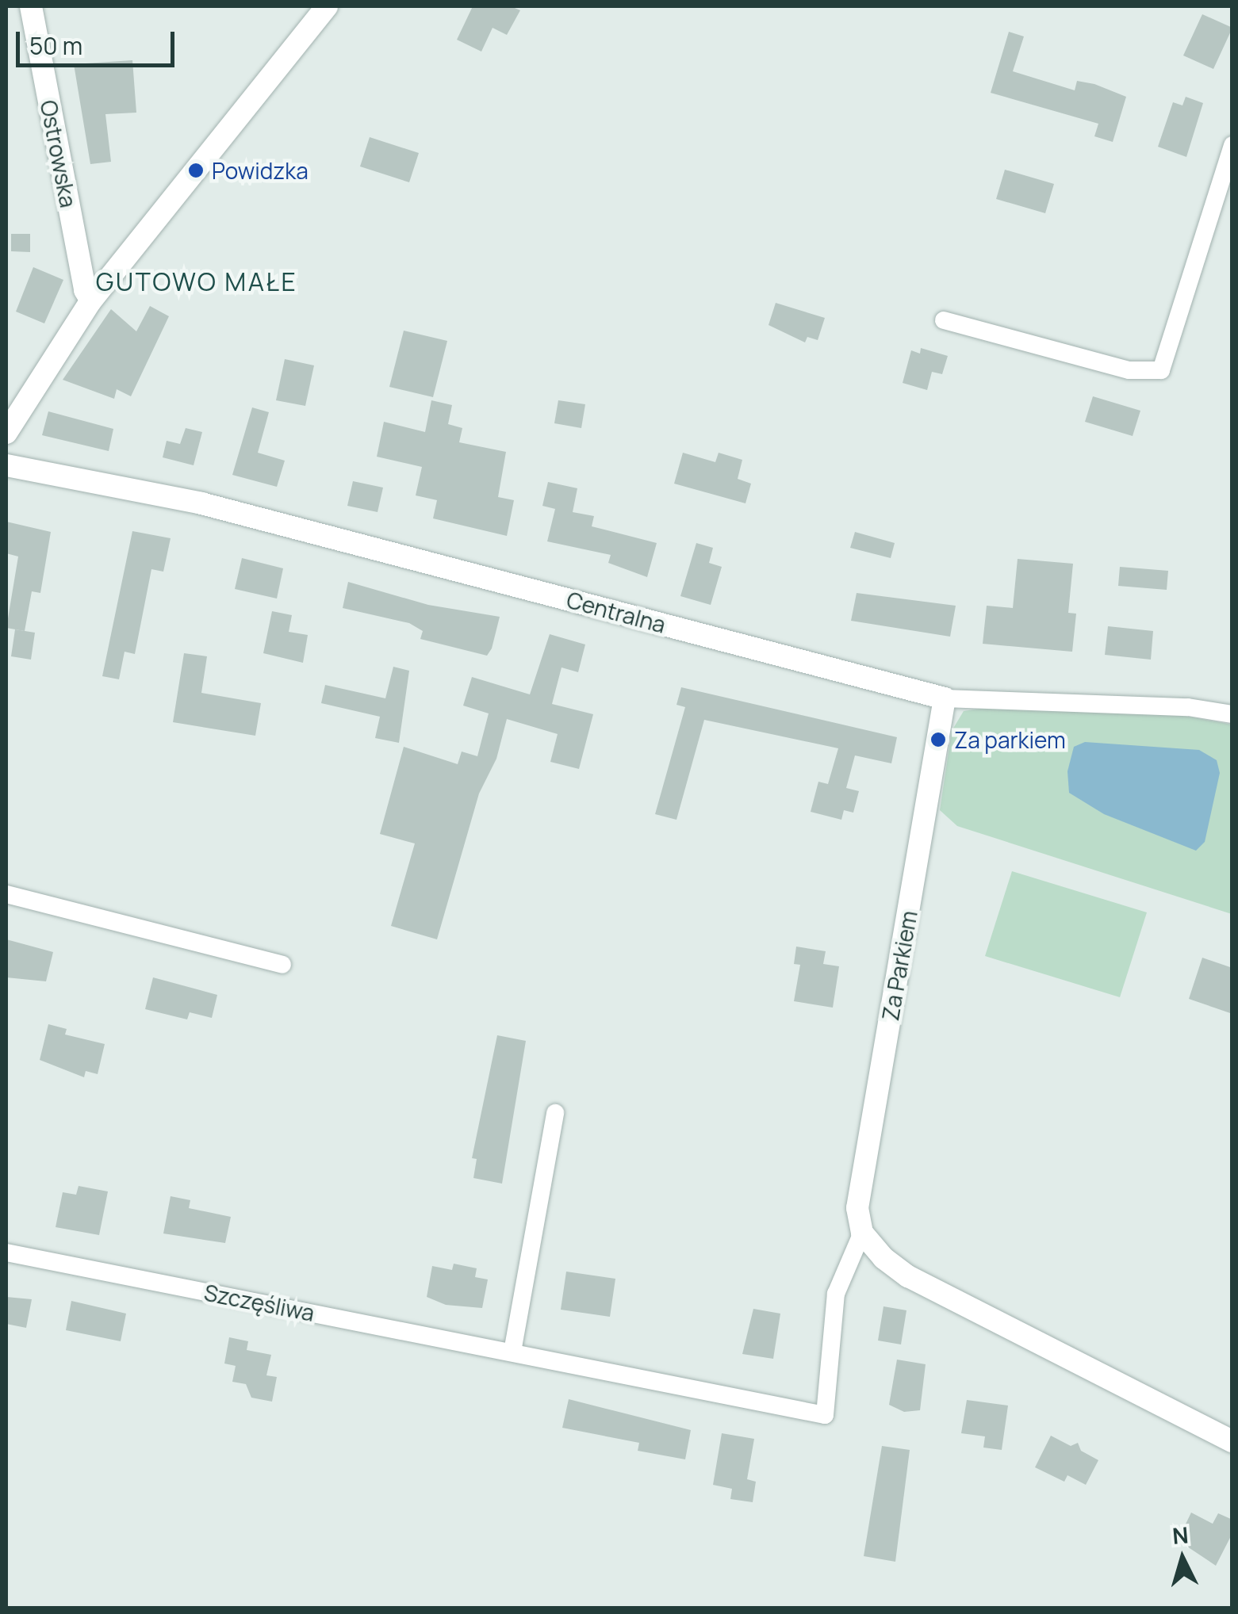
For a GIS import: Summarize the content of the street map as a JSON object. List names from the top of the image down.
{
  "streets": {
    "street": [
      "Ostrowska",
      "Centralna",
      "Za Parkiem",
      "Szczęśliwa"
    ]
  },
  "crossings": [
    ["Centralna", "Za Parkiem"],
    ["Za Parkiem", "Szczęśliwa"]
  ],
  "districts": ["GUTOWO MAŁE"],
  "places": ["Powidzka", "Za parkiem"],
  "scale_bar": "50 m",
  "north": "top"
}
